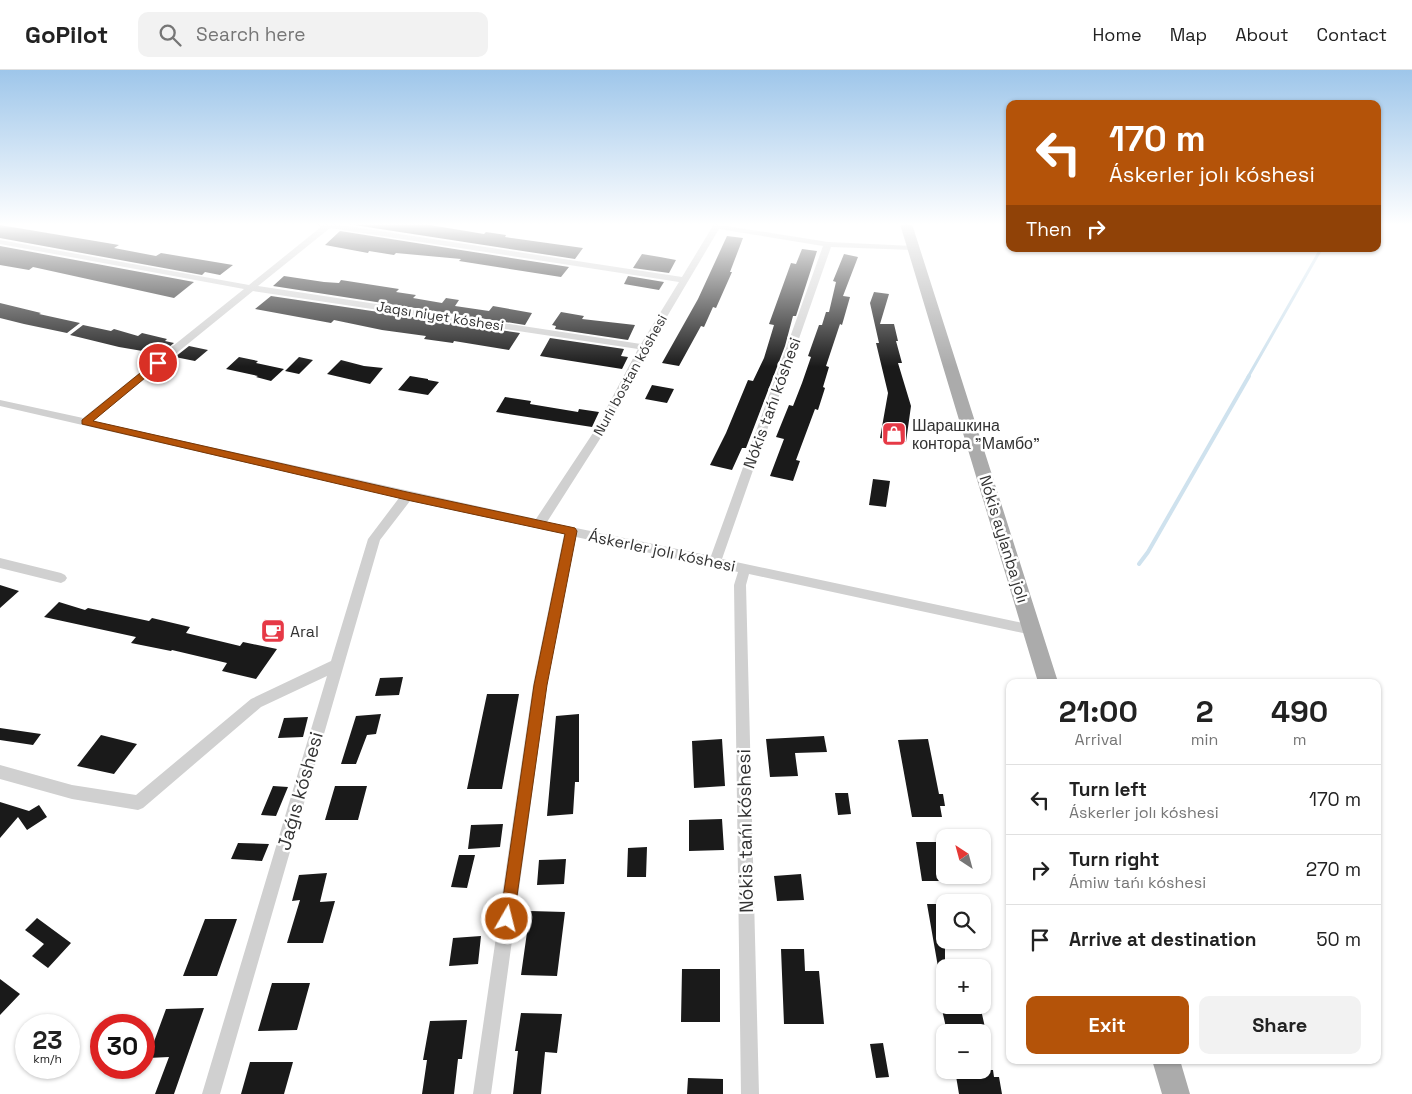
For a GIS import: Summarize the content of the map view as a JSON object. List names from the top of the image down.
{
  "streets": {
    "main road": ["Nókis aylanba jolı"],
    "street": [
      "Jaqsı niyet kóshesi",
      "Nurlı bostan kóshesi",
      "Nókis tańı kóshesi",
      "Áskerler jolı kóshesi",
      "Jaǵıs kóshesi"
    ]
  },
  "crossings": [
    ["Jaqsı niyet kóshesi", "Nurlı bostan kóshesi"],
    ["Nurlı bostan kóshesi", "Áskerler jolı kóshesi"],
    ["Nókis tańı kóshesi", "Áskerler jolı kóshesi"],
    ["Nókis aylanba jolı", "Áskerler jolı kóshesi"],
    ["Áskerler jolı kóshesi", "Jaǵıs kóshesi"]
  ],
  "places": {
    "shop": ["Шарашкина контора \"Мамбо\""],
    "cafe": ["Aral"]
  },
  "north": "top left",
  "page": {
    "header": "GoPilot",
    "search": "Search here",
    "nav": [
      "Home",
      "Map",
      "About",
      "Contact"
    ],
    "turn": ["170 m", "Áskerler jolı kóshesi"],
    "then": "Then",
    "eta": [
      "21:00",
      "Arrival",
      "2",
      "min",
      "490",
      "m"
    ],
    "list": [
      {
        "name": "Turn left",
        "note": "Áskerler jolı kóshesi",
        "value": "170 m"
      },
      {
        "name": "Turn right",
        "note": "Ámiw tańı kóshesi",
        "value": "270 m"
      },
      {
        "name": "Arrive at destination",
        "value": "50 m"
      }
    ],
    "map_buttons": ["+", "−"],
    "buttons": ["Exit", "Share"],
    "speed": "23 km/h",
    "limit": "30"
  }
}
